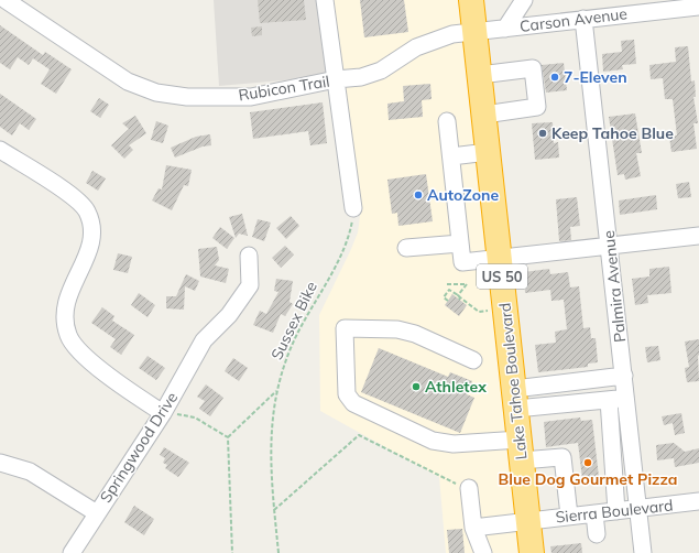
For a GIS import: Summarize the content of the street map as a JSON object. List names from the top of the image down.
{
  "streets": {
    "highway": ["US 50", "Lake Tahoe Boulevard"],
    "street": [
      "Carson Avenue",
      "Rubicon Trail",
      "Palmira Avenue",
      "Springwood Drive",
      "Sierra Boulevard"
    ],
    "path": ["Sussex Bike"]
  },
  "crossings": [
    ["Carson Avenue", "Rubicon Trail"],
    ["Carson Avenue", "Palmira Avenue"],
    ["Carson Avenue", "Lake Tahoe Boulevard"],
    ["Rubicon Trail", "Lake Tahoe Boulevard"],
    ["Palmira Avenue", "Sierra Boulevard"],
    ["Lake Tahoe Boulevard", "Sierra Boulevard"]
  ],
  "places": [
    "7-Eleven",
    "Keep Tahoe Blue",
    "AutoZone",
    "Athletex",
    "Blue Dog Gourmet Pizza"
  ]
}
